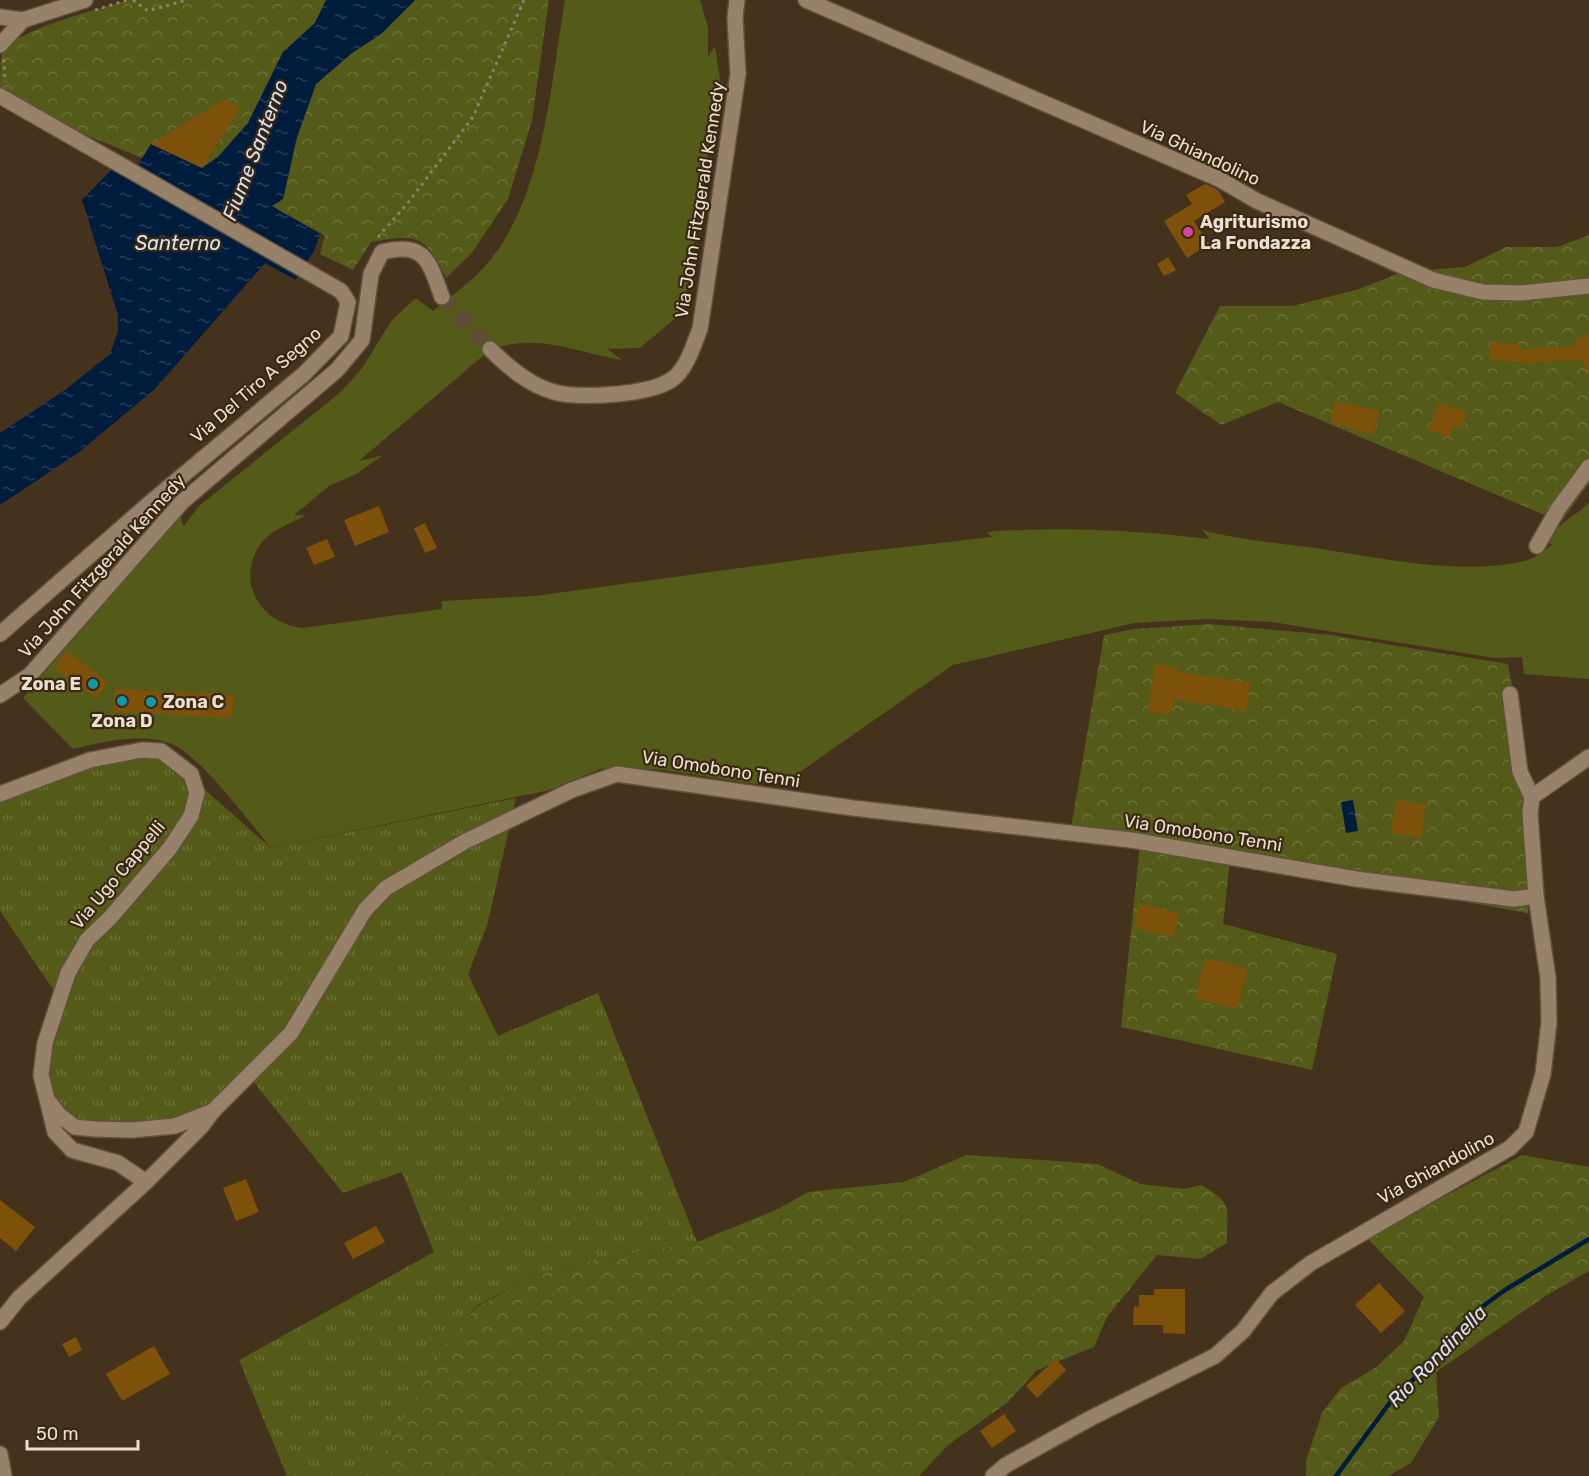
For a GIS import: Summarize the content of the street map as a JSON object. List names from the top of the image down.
{
  "streets": {
    "street": [
      "Via Ghiandolino",
      "Via John Fitzgerald Kennedy",
      "Via Del Tiro A Segno",
      "Via Omobono Tenni",
      "Via Ugo Cappelli"
    ]
  },
  "crossings": [
    ["Via Ghiandolino", "Via Omobono Tenni"],
    ["Via Omobono Tenni", "Via Ugo Cappelli"]
  ],
  "water": ["Fiume Santerno", "Santerno", "Rio Rondinella"],
  "places": [
    "Agriturismo La Fondazza",
    "Zona E",
    "Zona D",
    "Zona C"
  ],
  "scale_bar": "50 m"
}
